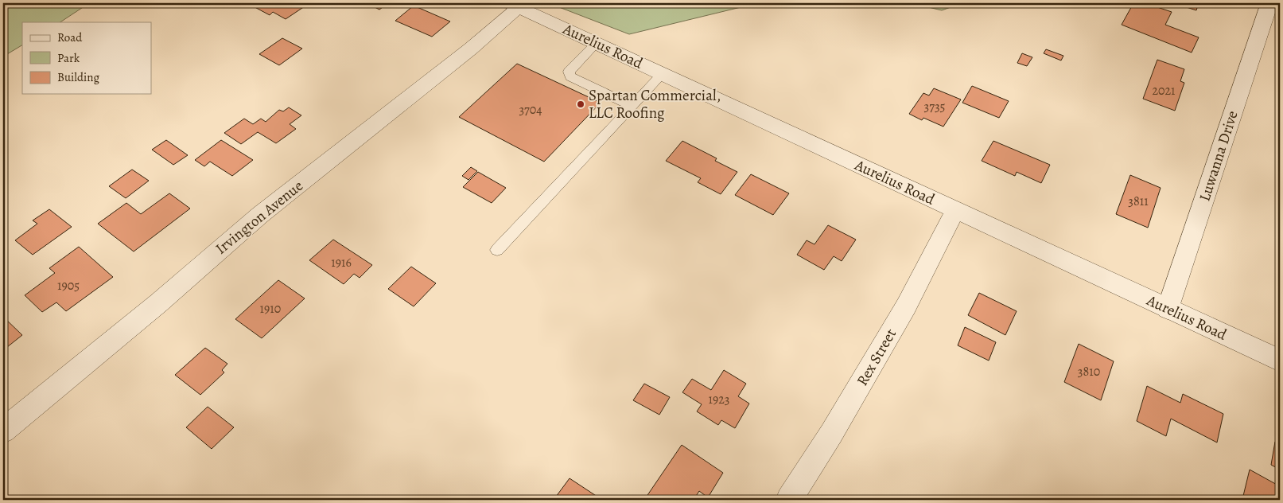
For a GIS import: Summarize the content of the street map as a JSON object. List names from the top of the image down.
{
  "streets": {
    "street": [
      "Aurelius Road",
      "Luwanna Drive",
      "Irvington Avenue",
      "Rex Street"
    ]
  },
  "crossings": [
    ["Aurelius Road", "Luwanna Drive"],
    ["Aurelius Road", "Irvington Avenue"],
    ["Aurelius Road", "Rex Street"]
  ],
  "places": ["Spartan Commercial, LLC Roofing"],
  "house_numbers": [
    "2021",
    "3735",
    "3704",
    "3811",
    "1916",
    "1905",
    "1910",
    "3810",
    "1923"
  ],
  "legend": ["Road", "Park", "Building"]
}
